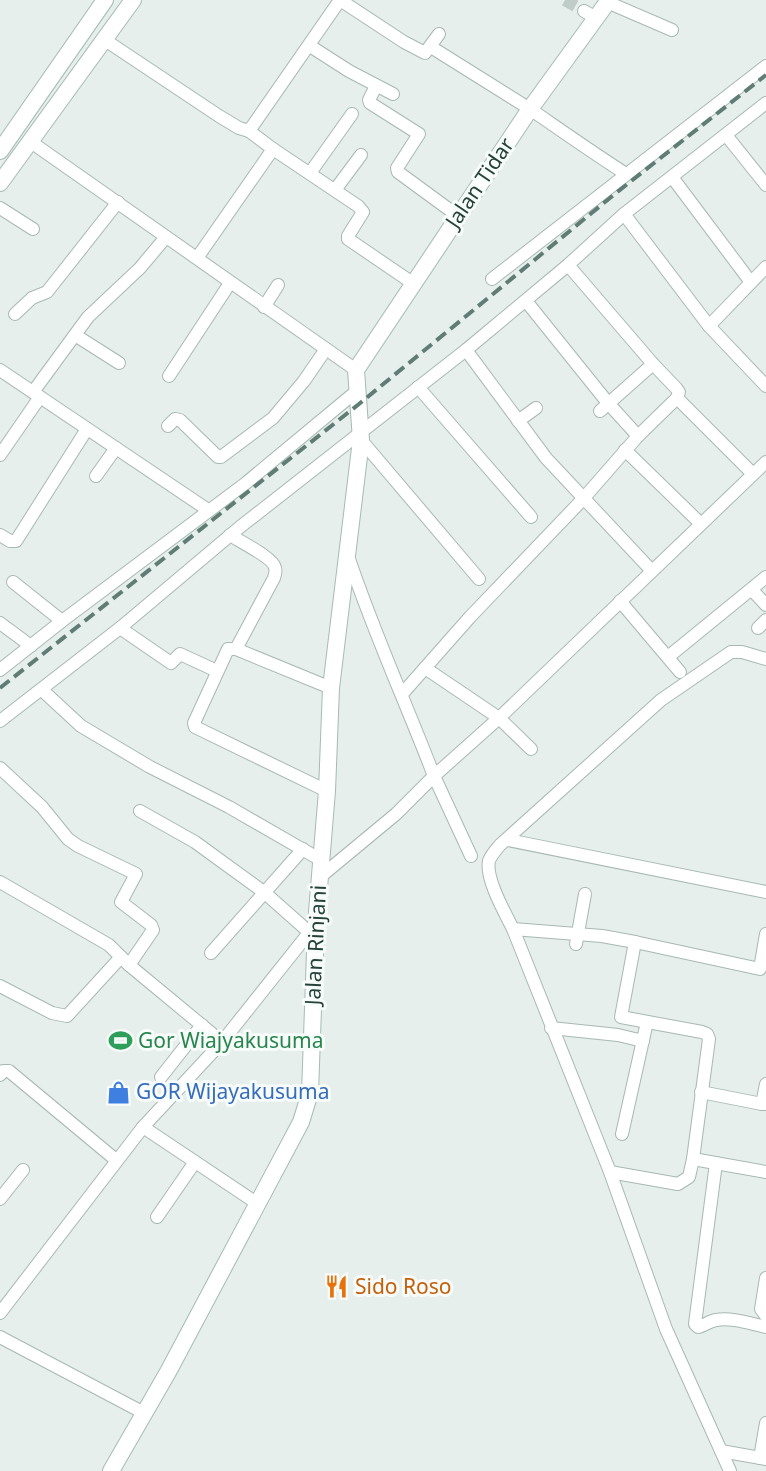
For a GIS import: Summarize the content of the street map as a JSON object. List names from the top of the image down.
{
  "streets": {
    "street": ["Jalan Tidar", "Jalan Rinjani"]
  },
  "crossings": [
    ["Jalan Tidar", "Jalan Rinjani"]
  ],
  "places": {
    "sports": ["Gor Wiajyakusuma"],
    "shop": ["GOR Wijayakusuma"],
    "restaurant": ["Sido Roso"]
  }
}
